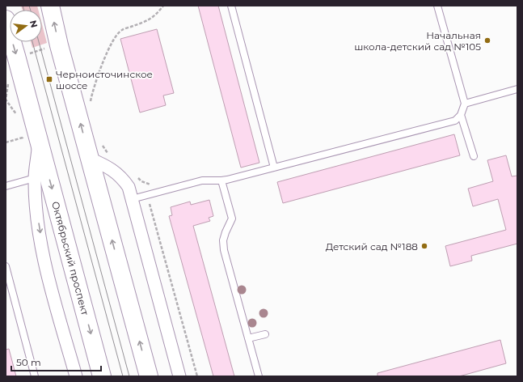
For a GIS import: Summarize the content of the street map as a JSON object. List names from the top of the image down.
{
  "streets": {
    "main road": ["Октябрьский проспект"]
  },
  "places": {
    "other": ["Начальная школа-детский сад №105", "Детский сад №188"],
    "transit": ["Черноисточинское шоссе"]
  },
  "scale_bar": "50 m",
  "north": "right"
}
